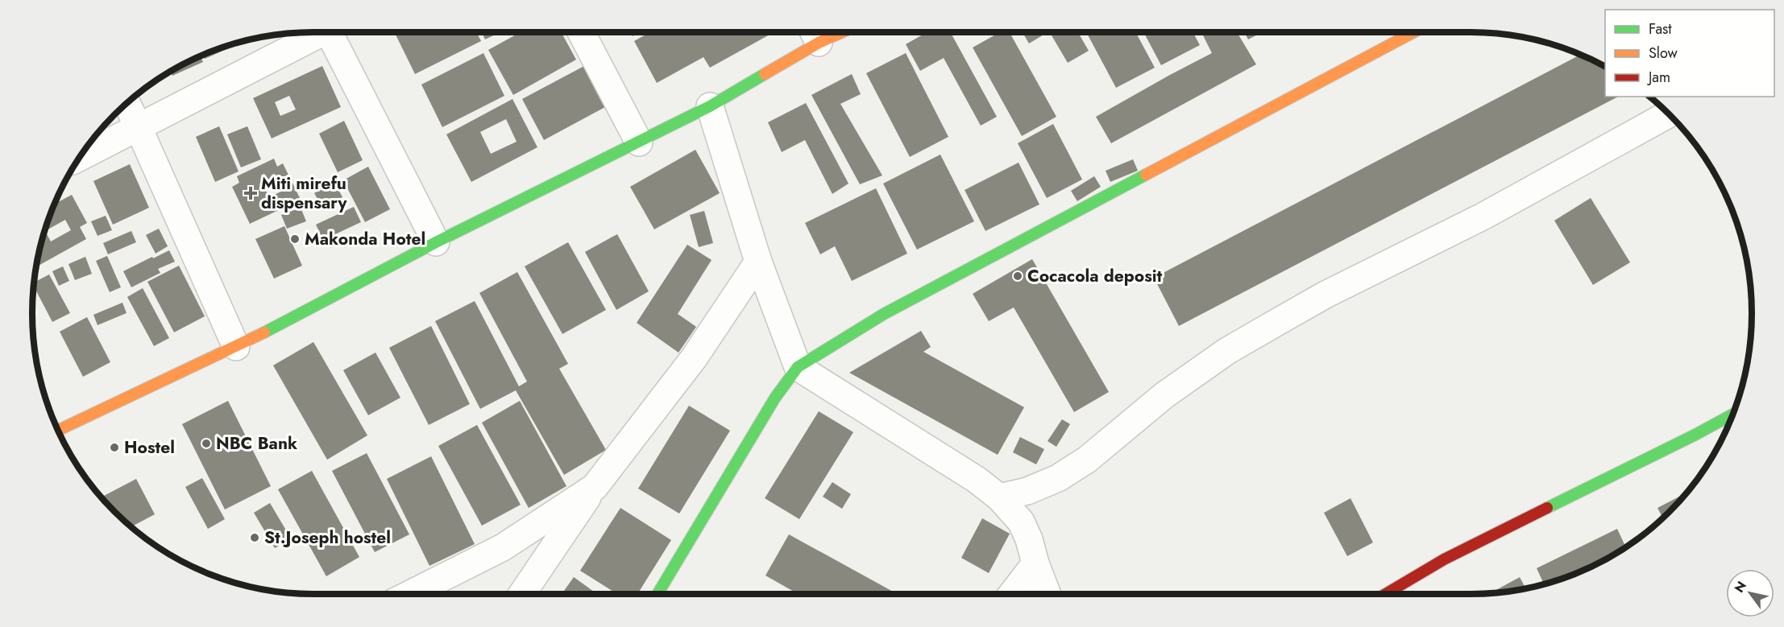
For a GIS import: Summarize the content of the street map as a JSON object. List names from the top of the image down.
{
  "places": {
    "health": ["Miti mirefu dispensary"],
    "other": [
      "Makonda Hotel",
      "Cocacola deposit",
      "NBC Bank",
      "Hostel",
      "St.Joseph hostel"
    ]
  },
  "legend": ["Fast", "Slow", "Jam"],
  "north": "top left"
}
